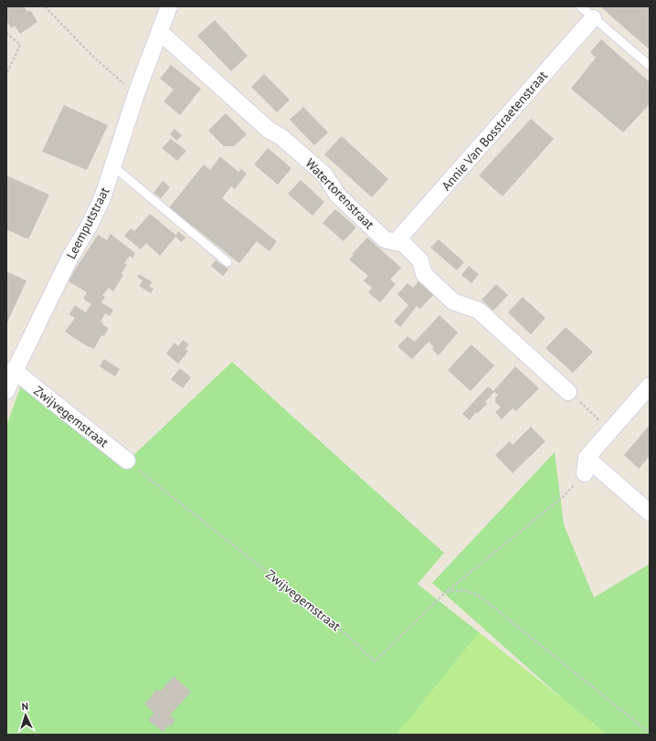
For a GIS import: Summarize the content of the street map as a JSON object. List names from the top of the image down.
{
  "streets": {
    "street": [
      "Annie Van Bosstraetenstraat",
      "Watertorenstraat",
      "Leemputstraat",
      "Zwijvegemstraat"
    ]
  },
  "crossings": [
    ["Annie Van Bosstraetenstraat", "Watertorenstraat"],
    ["Watertorenstraat", "Leemputstraat"],
    ["Leemputstraat", "Zwijvegemstraat"]
  ],
  "north": "top"
}
